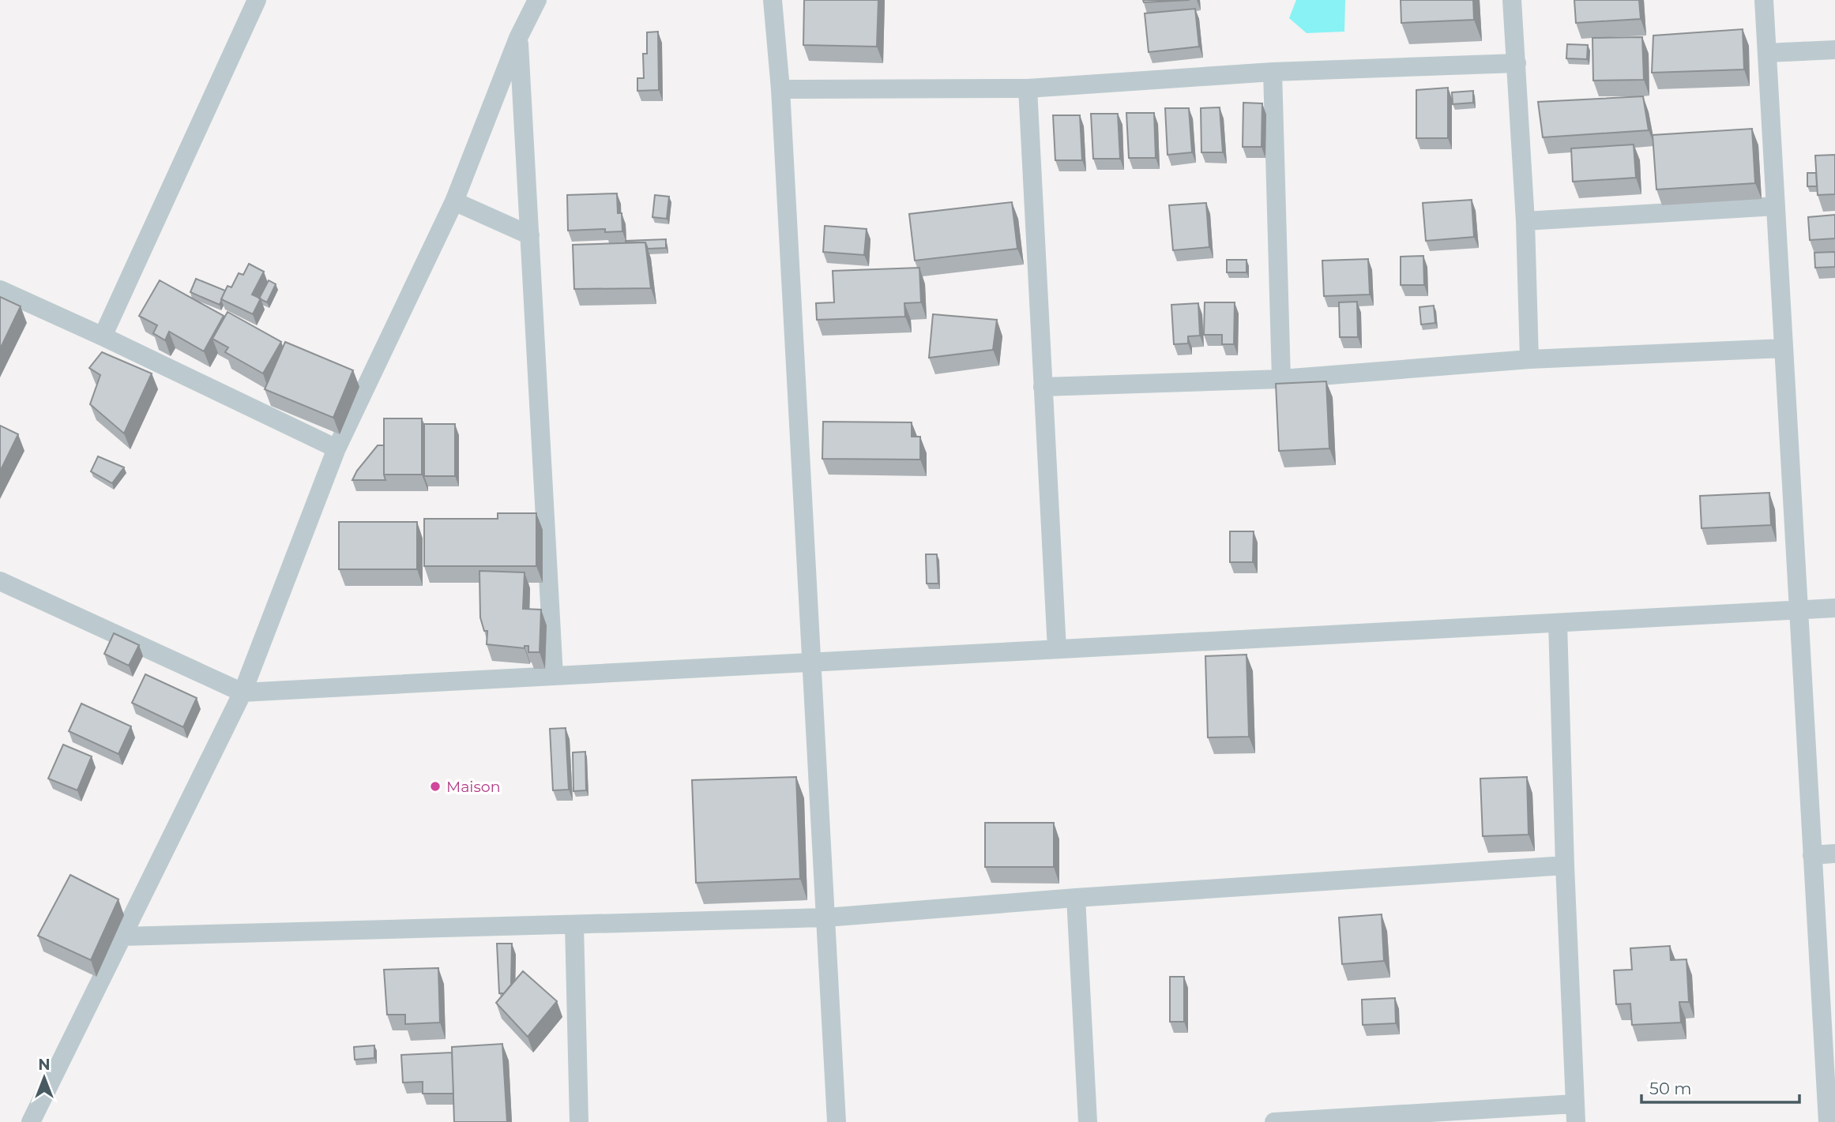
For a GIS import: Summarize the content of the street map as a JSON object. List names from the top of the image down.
{
  "places": ["Maison"],
  "scale_bar": "50 m",
  "north": "top"
}
